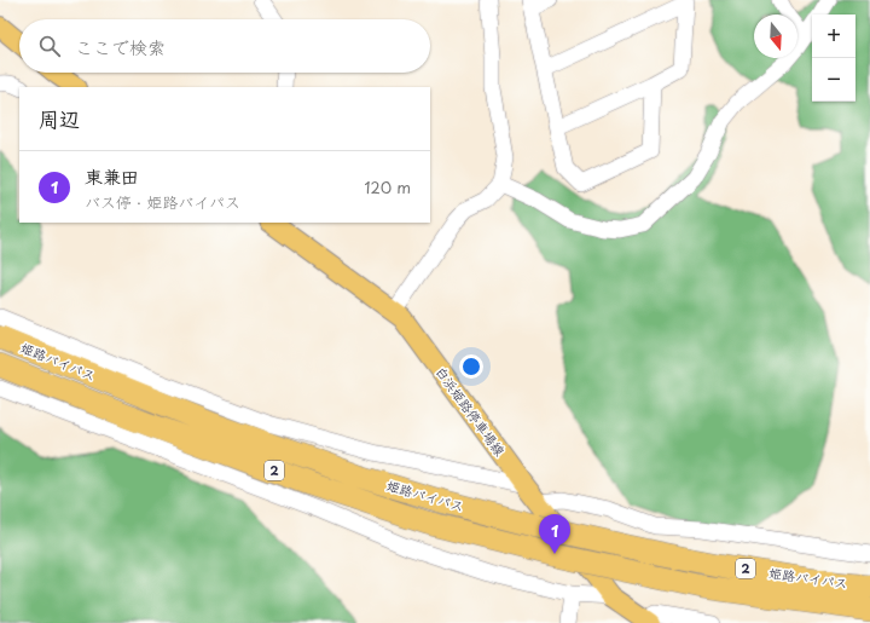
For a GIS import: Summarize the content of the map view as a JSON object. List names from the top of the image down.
{
  "streets": {
    "highway": ["姫路バイパス", "2"],
    "main road": ["白浜姫路停車場線"]
  },
  "north": "bottom",
  "page": {
    "map_buttons": ["+", "−"],
    "search": "ここで検索",
    "heading": "周辺",
    "list": [
      {
        "mark": "1",
        "name": "東兼田",
        "note": "バス停 · 姫路バイパス",
        "value": "120 m"
      }
    ],
    "pins": "1"
  }
}
